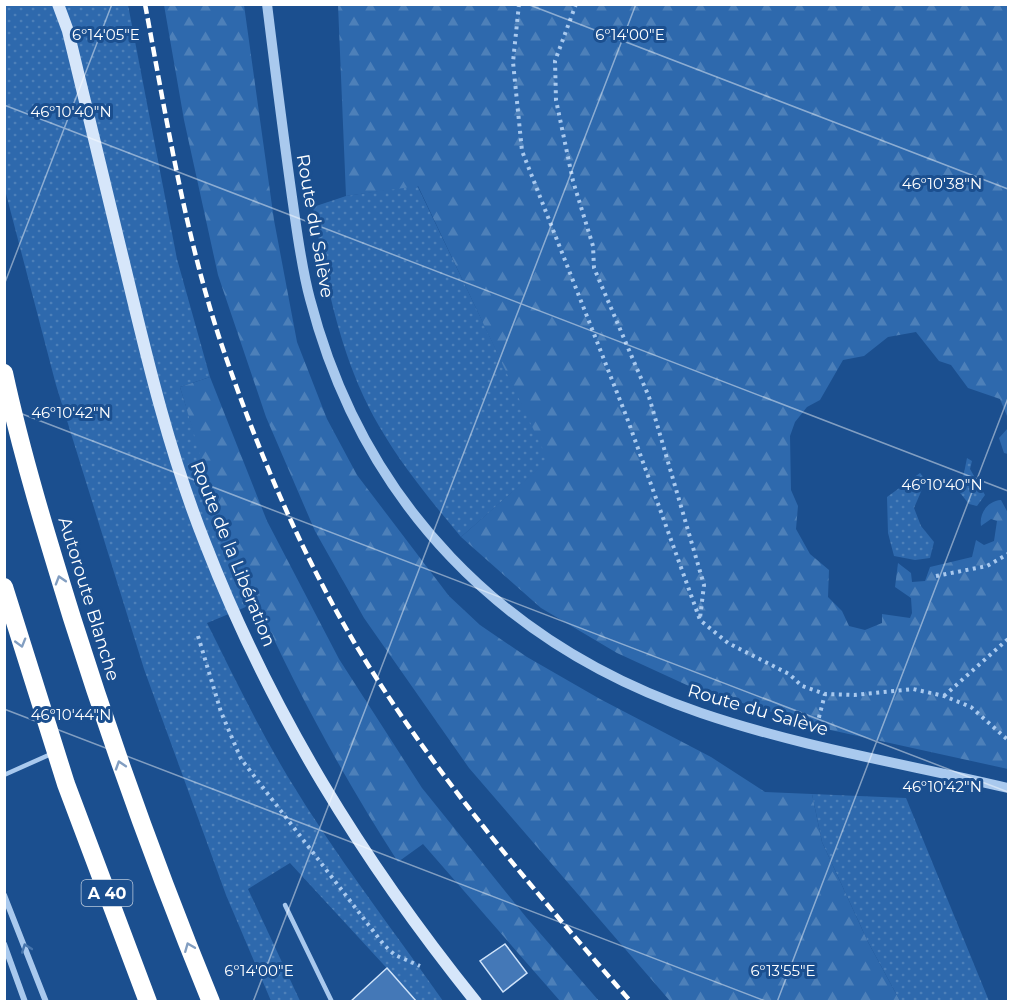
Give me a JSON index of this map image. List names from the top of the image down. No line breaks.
{"streets":{"highway":["Autoroute Blanche","A 40"],"main road":["Route de la Libération"],"street":["Route du Salève"]},"coordinates":["6°14'00\"E","6°14'05\"E","46°10'40\"N","46°10'38\"N","46°10'42\"N","46°10'44\"N","6°13'55\"E"]}
